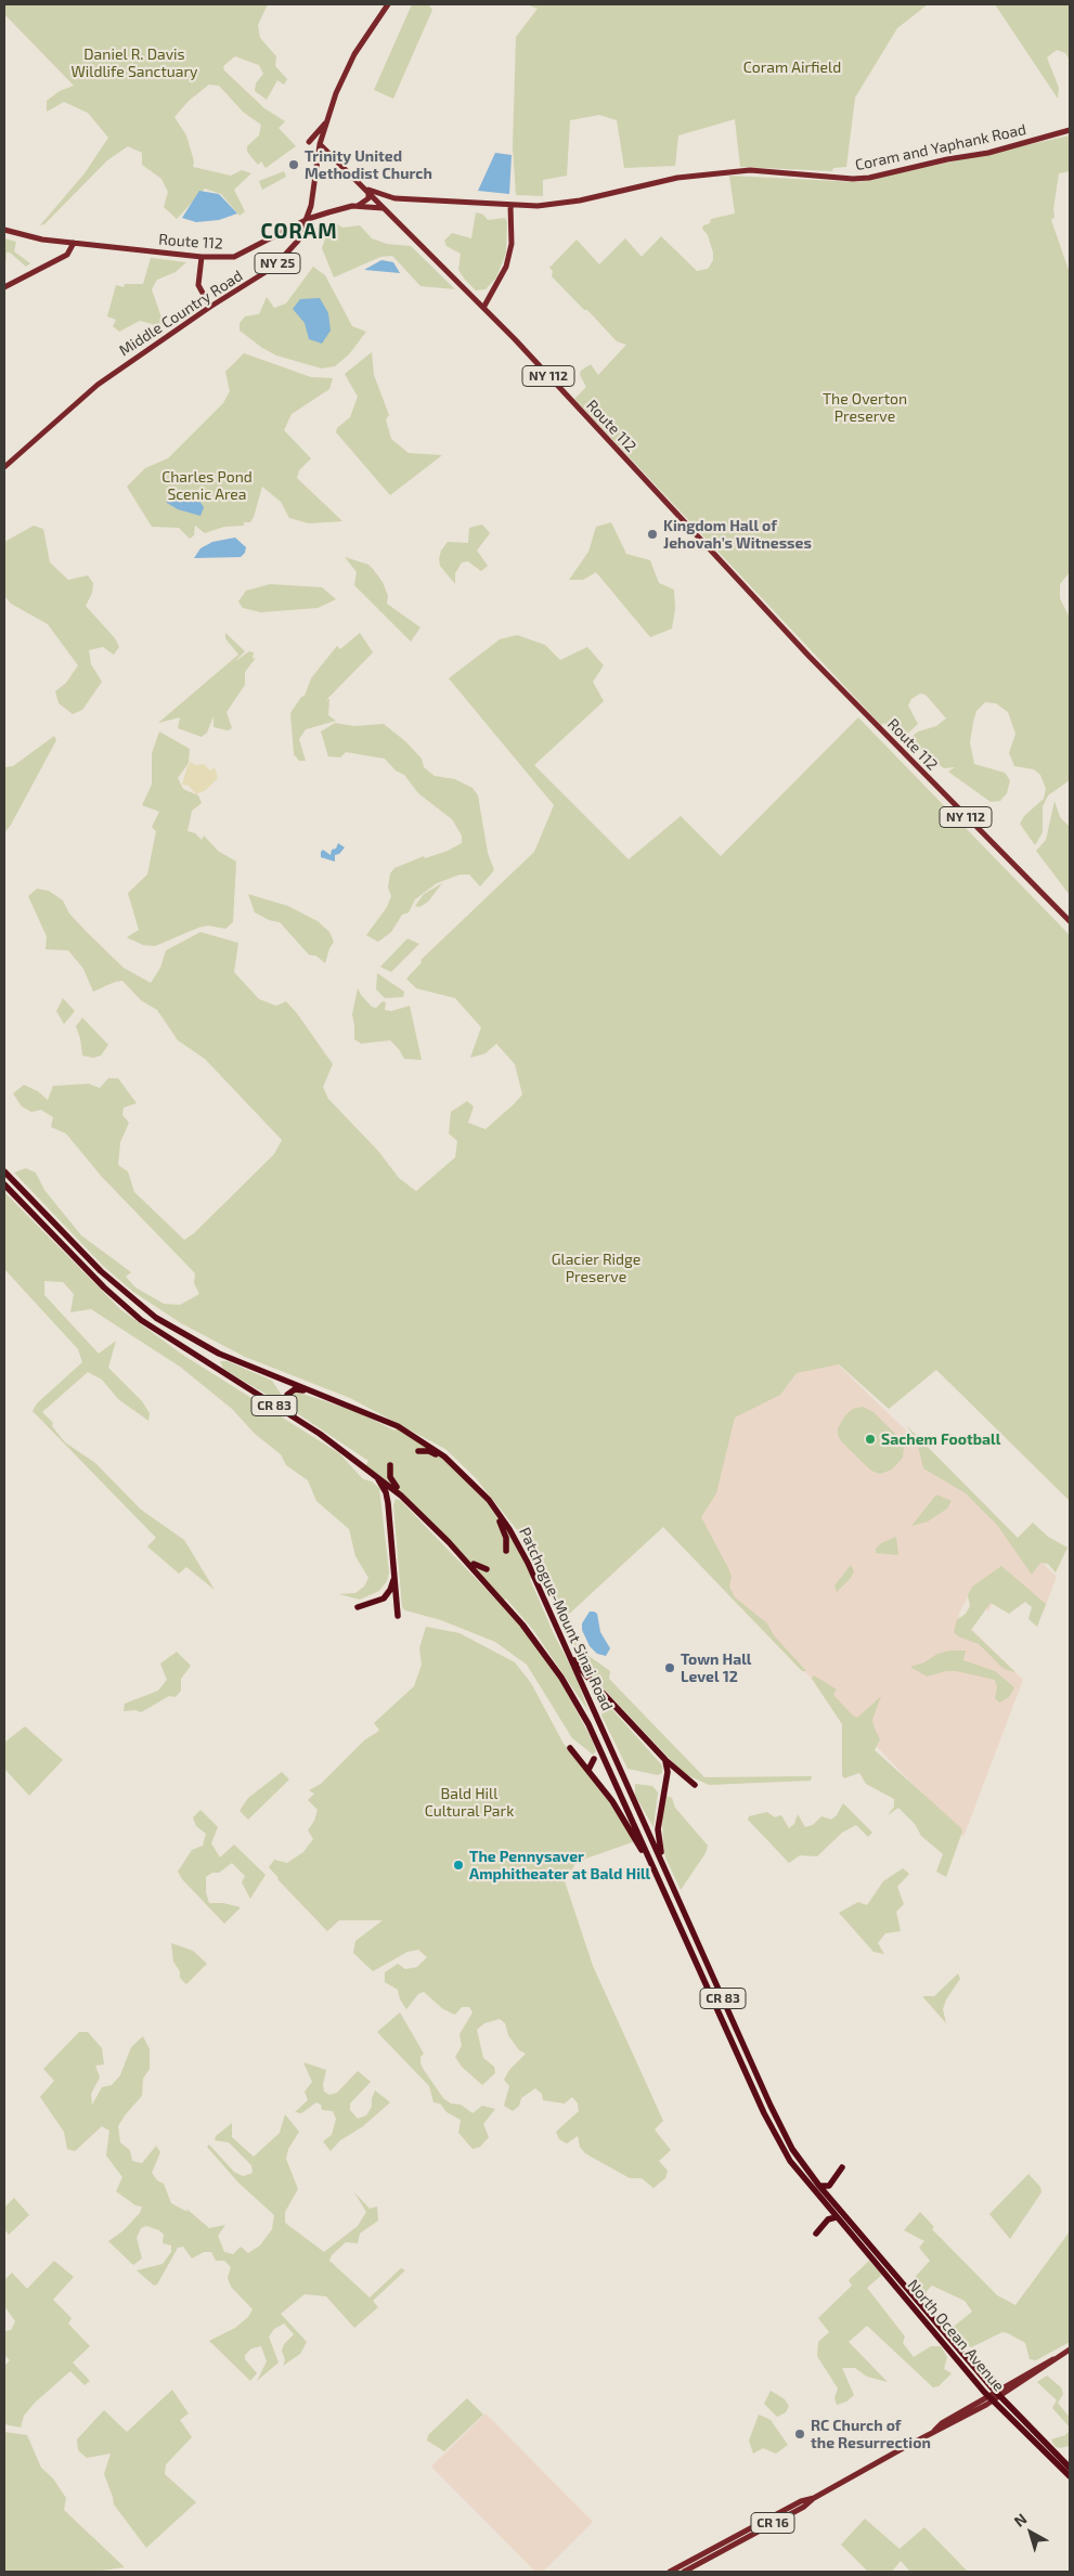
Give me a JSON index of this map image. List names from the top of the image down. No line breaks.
{"streets":{"highway":["CR 83","Patchogue-Mount Sinai Road","North Ocean Avenue"],"main road":["Coram and Yaphank Road","Route 112","NY 25","Middle Country Road","NY 112","CR 16"]},"crossings":[["Route 112","Middle Country Road"],["Patchogue-Mount Sinai Road","North Ocean Avenue"],["North Ocean Avenue","CR 16"]],"districts":["CORAM"],"parks":["Daniel R. Davis Wildlife Sanctuary","Coram Airfield","The Overton Preserve","Charles Pond Scenic Area","Glacier Ridge Preserve","Bald Hill Cultural Park"],"places":["Trinity United Methodist Church","Kingdom Hall of Jehovah’s Witnesses","Sachem Football","Town Hall Level 12","The Pennysaver Amphitheater at Bald Hill","RC Church of the Resurrection"],"north":"top left"}
